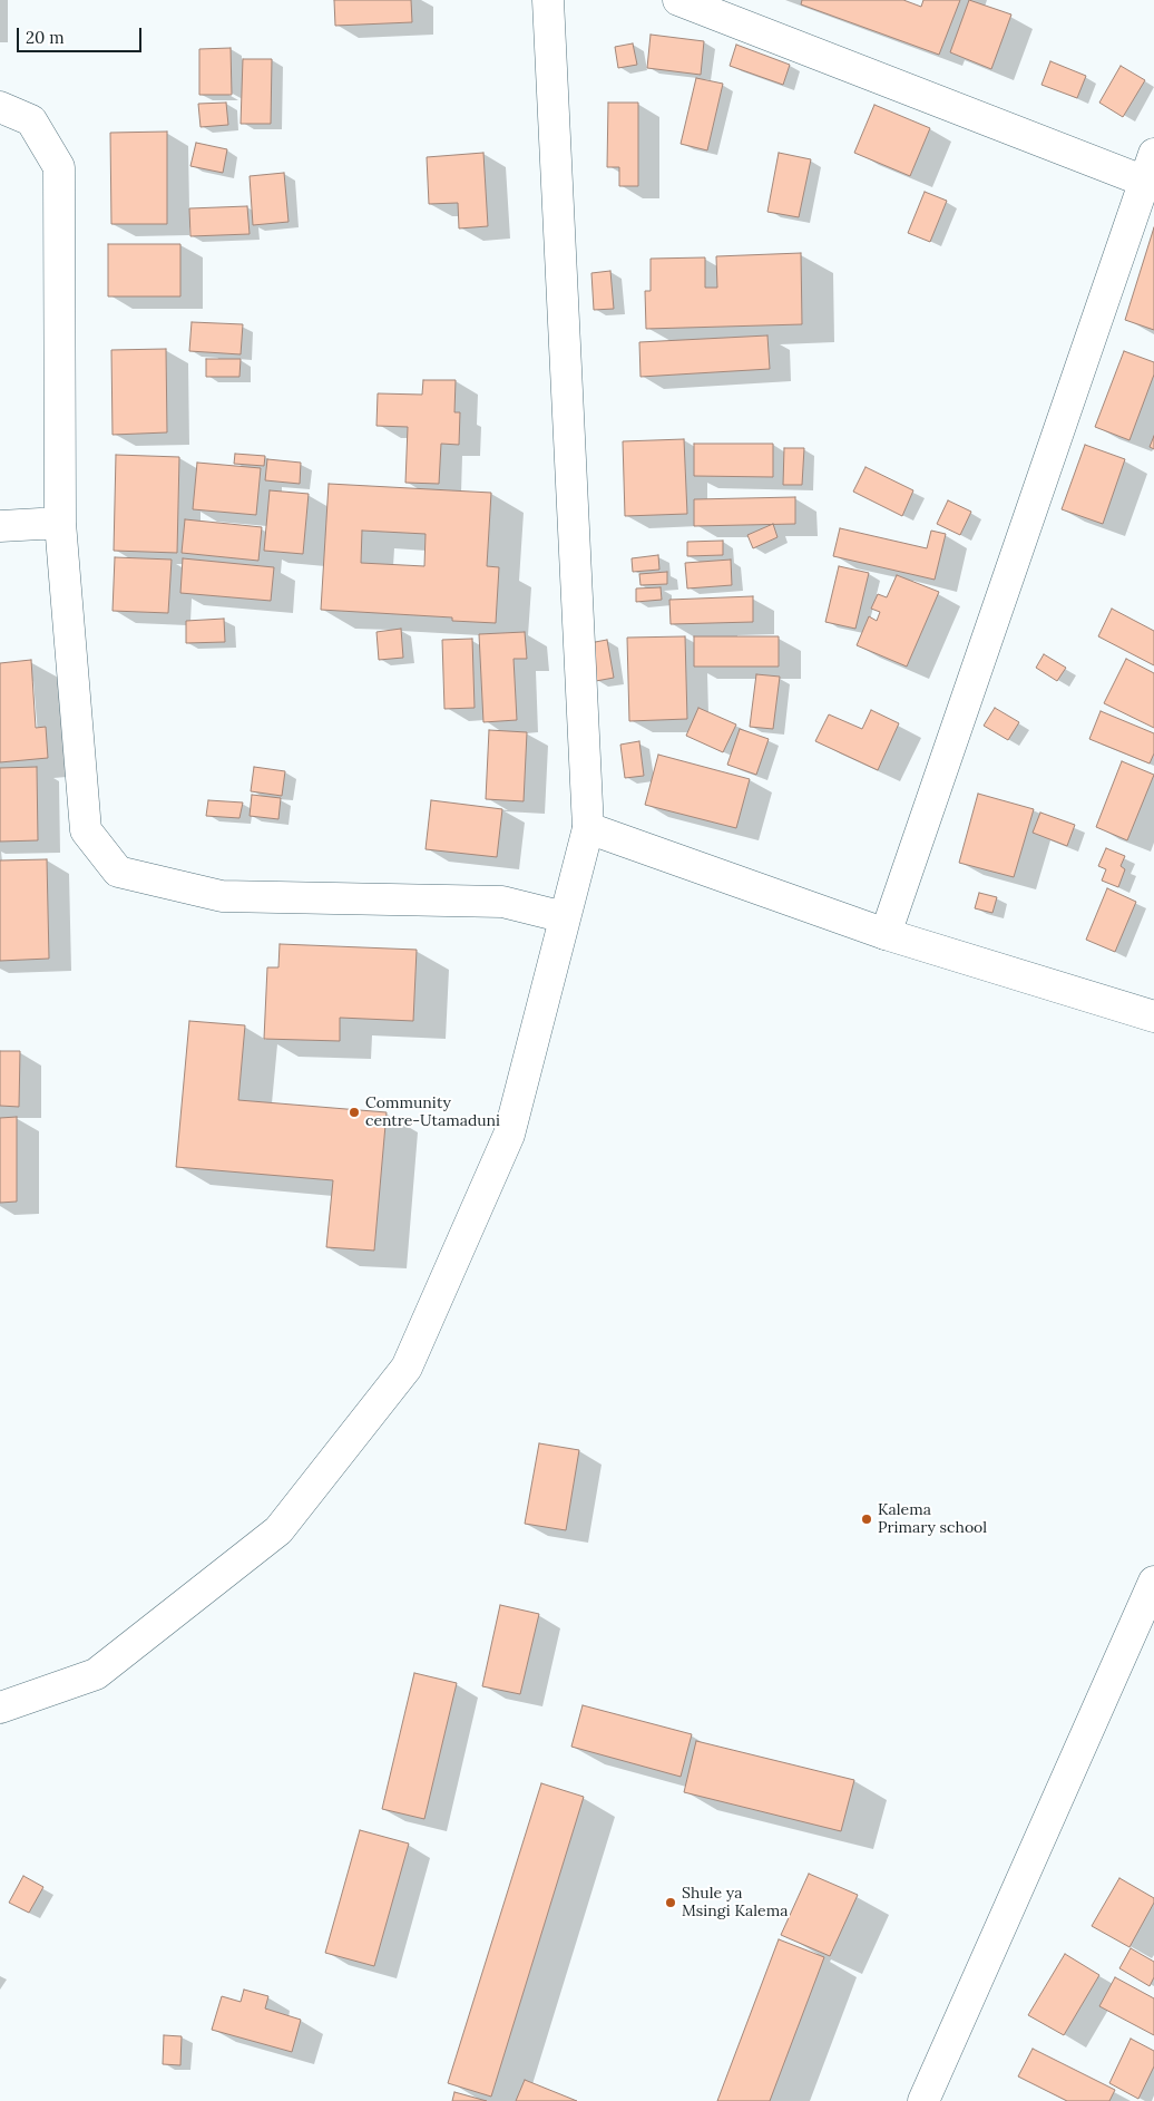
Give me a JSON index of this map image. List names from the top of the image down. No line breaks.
{"places":["Community centre-Utamaduni","Kalema Primary school","Shule ya Msingi Kalema"],"scale_bar":"20 m"}
